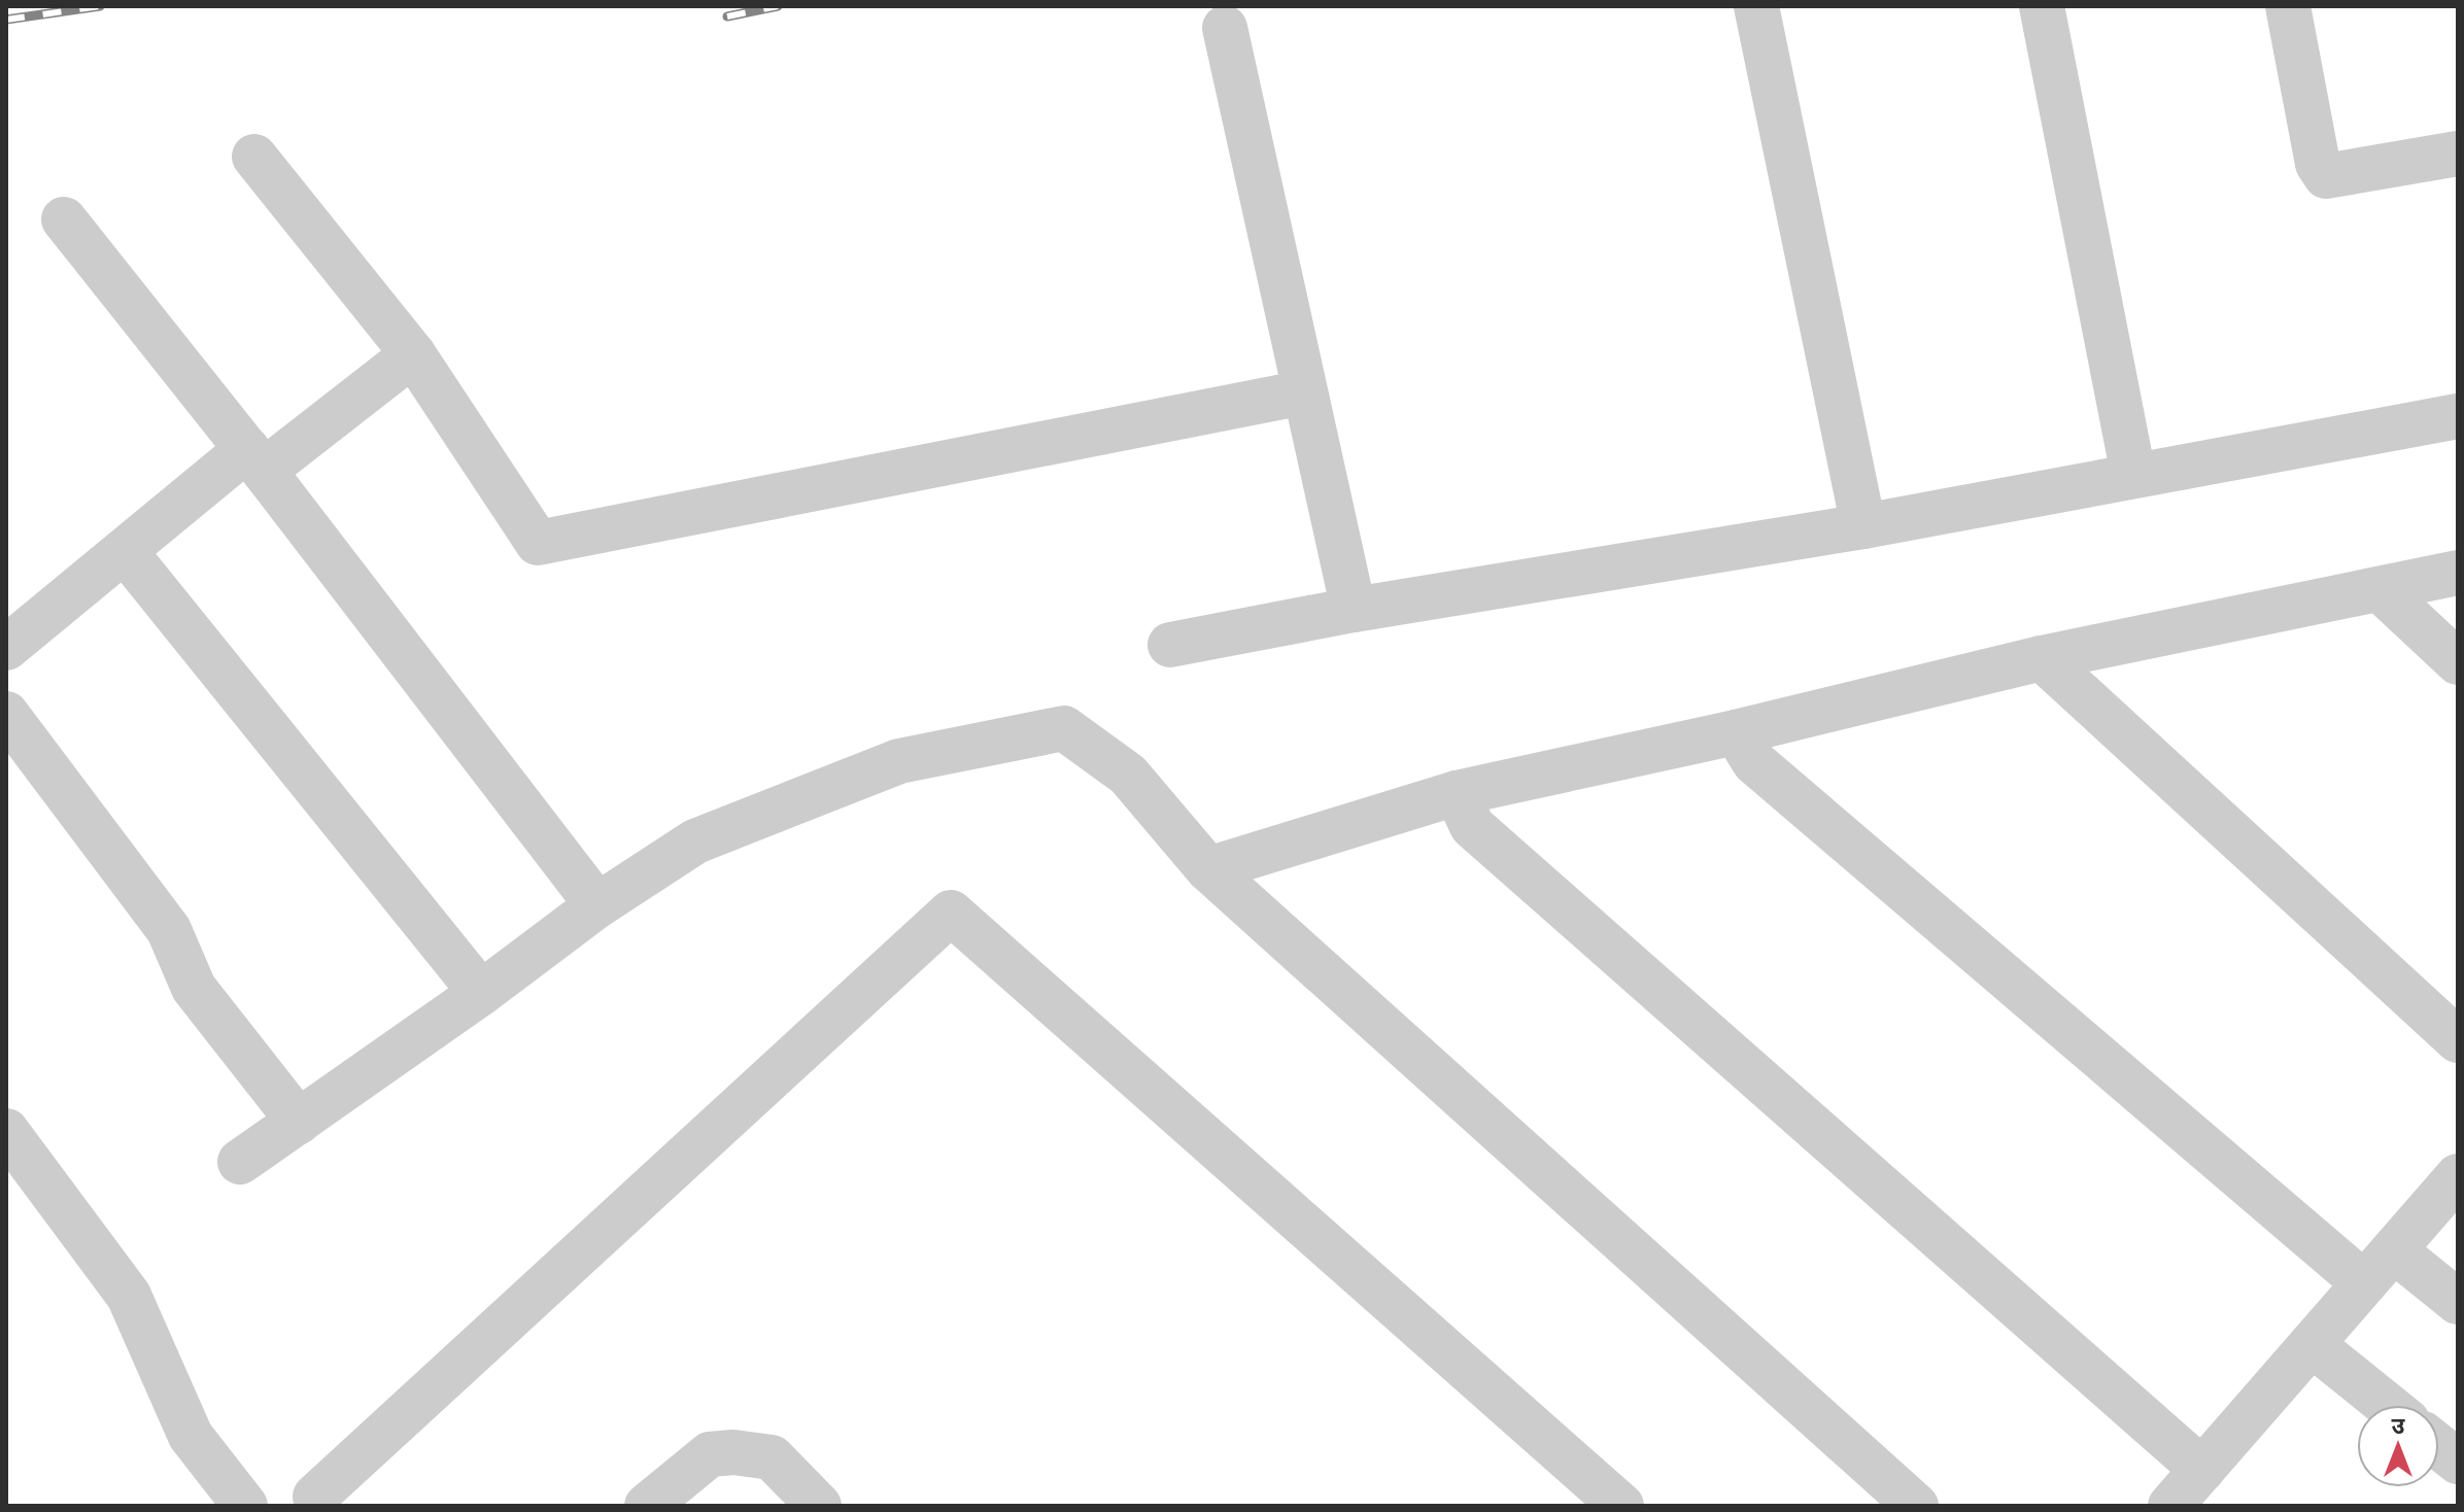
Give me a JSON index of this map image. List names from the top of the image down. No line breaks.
{"north":"top"}
